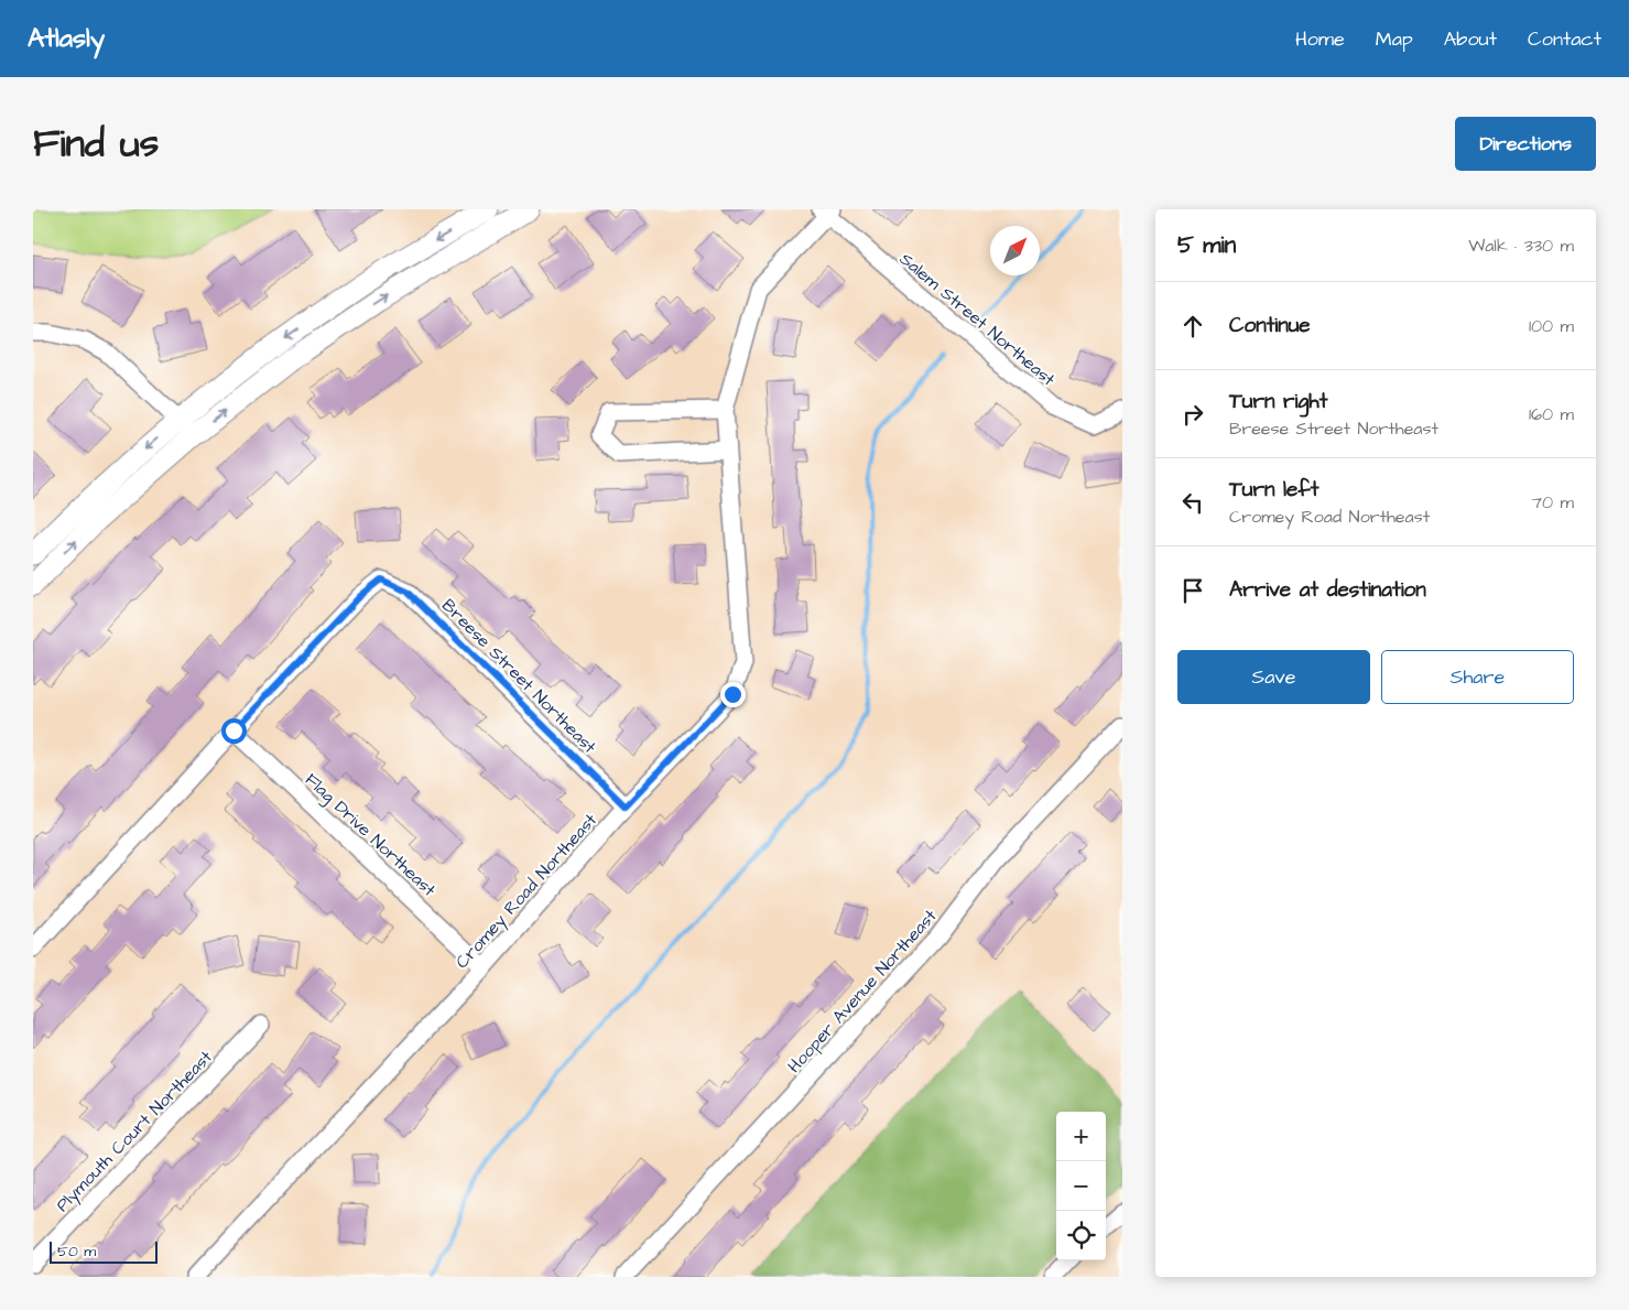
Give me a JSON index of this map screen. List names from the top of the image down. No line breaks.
{"streets":{"street":["Salem Street Northeast","Breese Street Northeast","Flag Drive Northeast","Cromey Road Northeast","Hooper Avenue Northeast","Plymouth Court Northeast"]},"crossings":[["Salem Street Northeast","Cromey Road Northeast"],["Breese Street Northeast","Flag Drive Northeast"],["Breese Street Northeast","Cromey Road Northeast"],["Flag Drive Northeast","Cromey Road Northeast"]],"scale_bar":"50 m","north":"top right","page":{"header":"Atlasly","nav":["Home","Map","About","Contact"],"title":"Find us","buttons":["Directions",["Save","Share"]],"heading":["5 min","Walk · 330 m"],"list":[["Continue","100 m"],["Turn right","Breese Street Northeast","160 m"],["Turn left","Cromey Road Northeast","70 m"],"Arrive at destination"],"map_buttons":["+","−"],"scale":"50 m"}}
